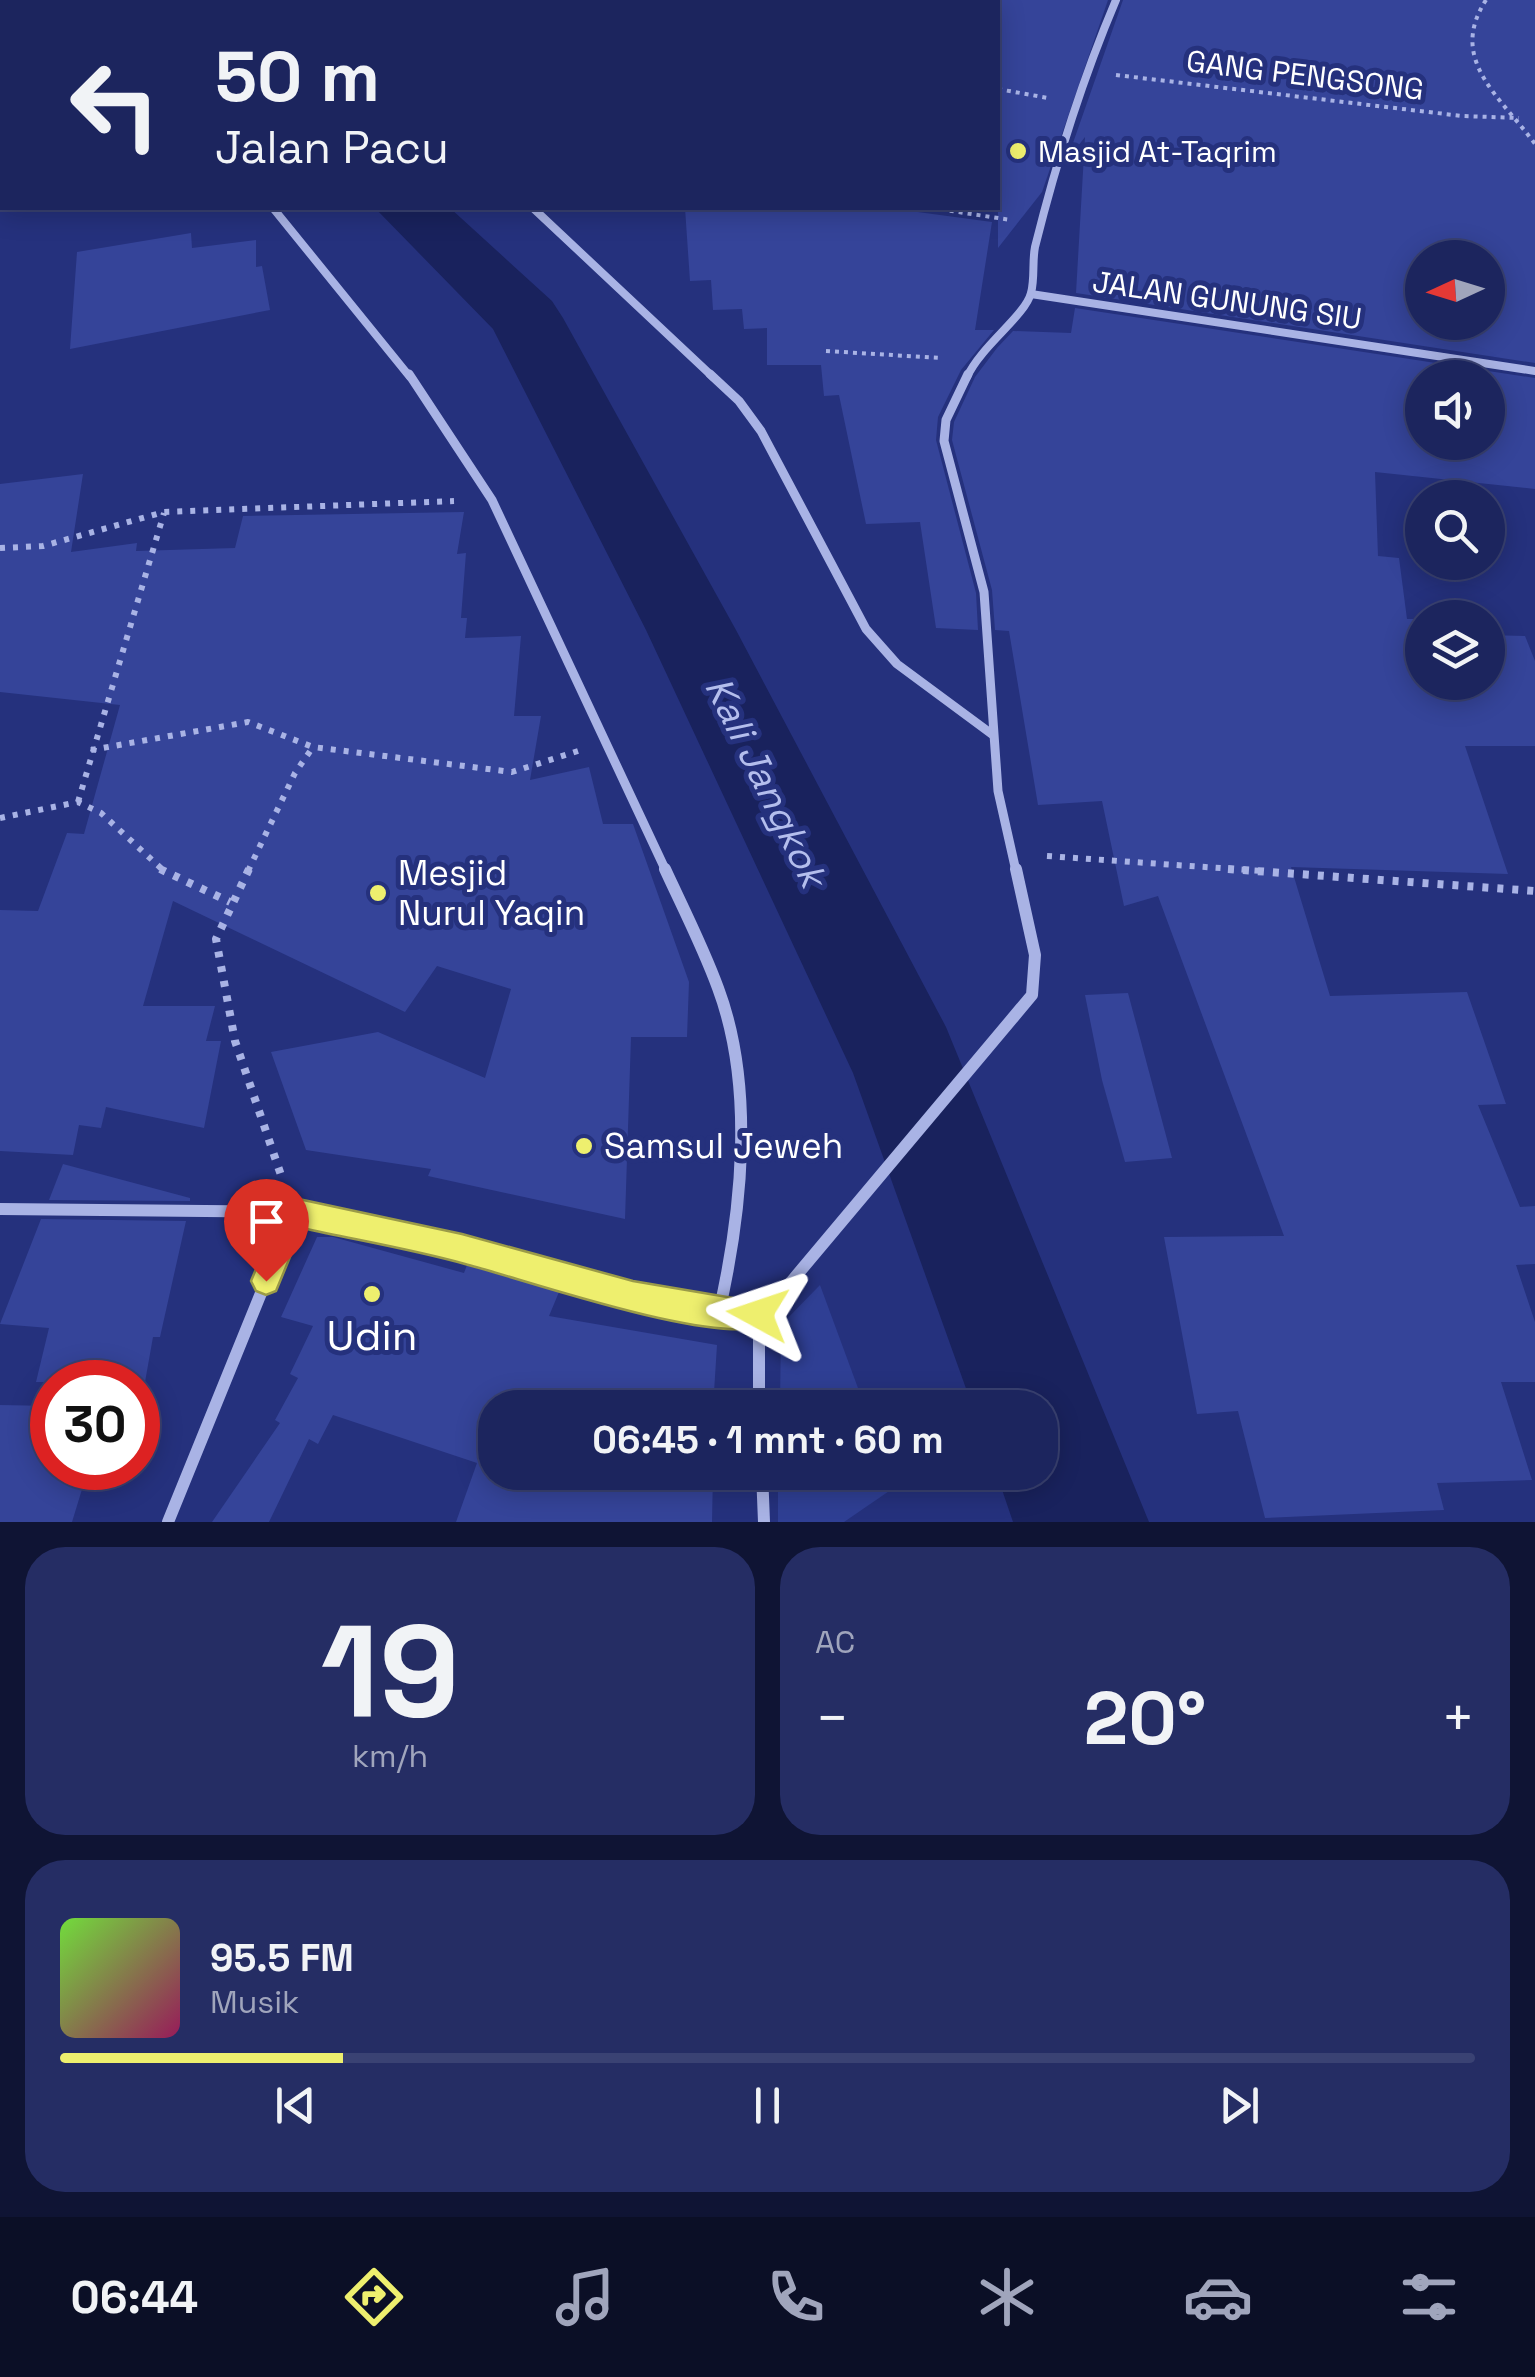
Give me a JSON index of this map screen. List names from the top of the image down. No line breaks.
{"streets":{"street":["JALAN GUNUNG SIU"],"path":["GANG PENGSONG"]},"water":["Kali Jangkok"],"places":["Masjid At-Taqrim","Mesjid Nurul Yaqin","Samsul Jeweh","Udin"],"north":"left","page":{"turn":["50 m","Jalan Pacu"],"limit":"30","trip":"06:45 · 1 mnt · 60 m","tile":[["19","km/h"],"AC"],"heat":["−","20°","+"],"song":["95.5 FM","Musik"],"tabs":"06:44"}}
